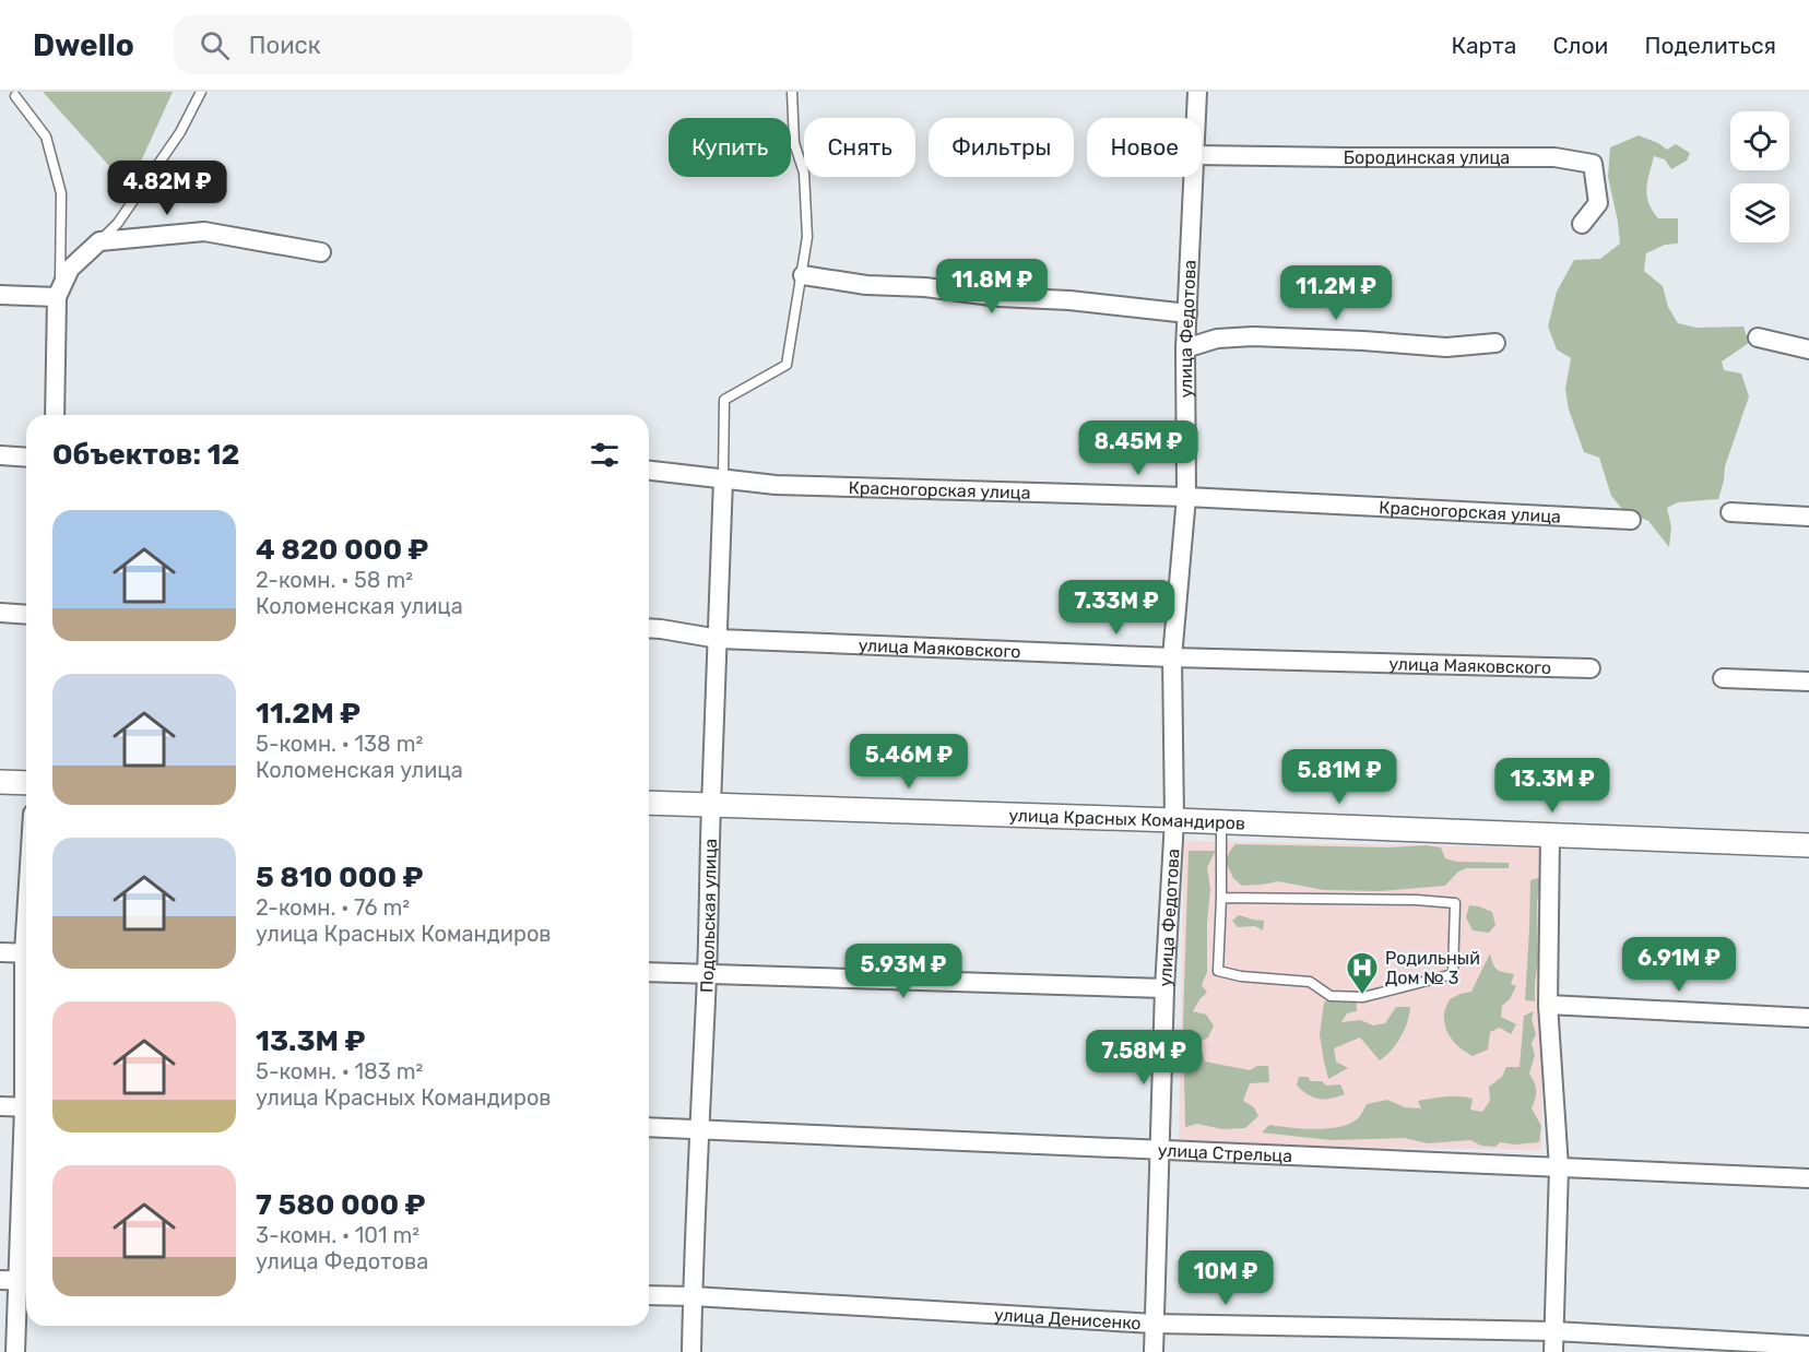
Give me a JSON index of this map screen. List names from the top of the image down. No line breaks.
{"streets":{"street":["Бородинская улица","улица Федотова","Красногорская улица","улица Маяковского","улица Красных Командиров","Подольская улица","улица Стрельца","улица Денисенко"]},"crossings":[["улица Федотова","Красногорская улица"],["улица Федотова","улица Маяковского"],["улица Федотова","улица Красных Командиров"],["улица Федотова","улица Стрельца"],["улица Федотова","улица Денисенко"],["Красногорская улица","Подольская улица"],["улица Маяковского","Подольская улица"],["улица Красных Командиров","Подольская улица"],["Подольская улица","улица Стрельца"],["Подольская улица","улица Денисенко"]],"places":{"hospital":["Родильный Дом № 3"]},"page":{"header":"Dwello","search":"Поиск","nav":["Карта","Слои","Поделиться"],"chip":["Купить","Снять","Фильтры","Новое"],"price":["4.82M ₽","11.8M ₽","11.2M ₽","8.45M ₽","7.33M ₽","5.46M ₽","5.81M ₽","13.3M ₽","6.91M ₽","5.93M ₽","7.58M ₽","10M ₽"],"heading":"Объектов: 12","list":[{"name":"4 820 000 ₽","note":"2-комн. · 58 m² · Коломенская улица"},{"name":"11.2M ₽","note":"5-комн. · 138 m² · Коломенская улица"},{"name":"5 810 000 ₽","note":"2-комн. · 76 m² · улица Красных Командиров"},{"name":"13.3M ₽","note":"5-комн. · 183 m² · улица Красных Командиров"},{"name":"7 580 000 ₽","note":"3-комн. · 101 m² · улица Федотова"}]}}
